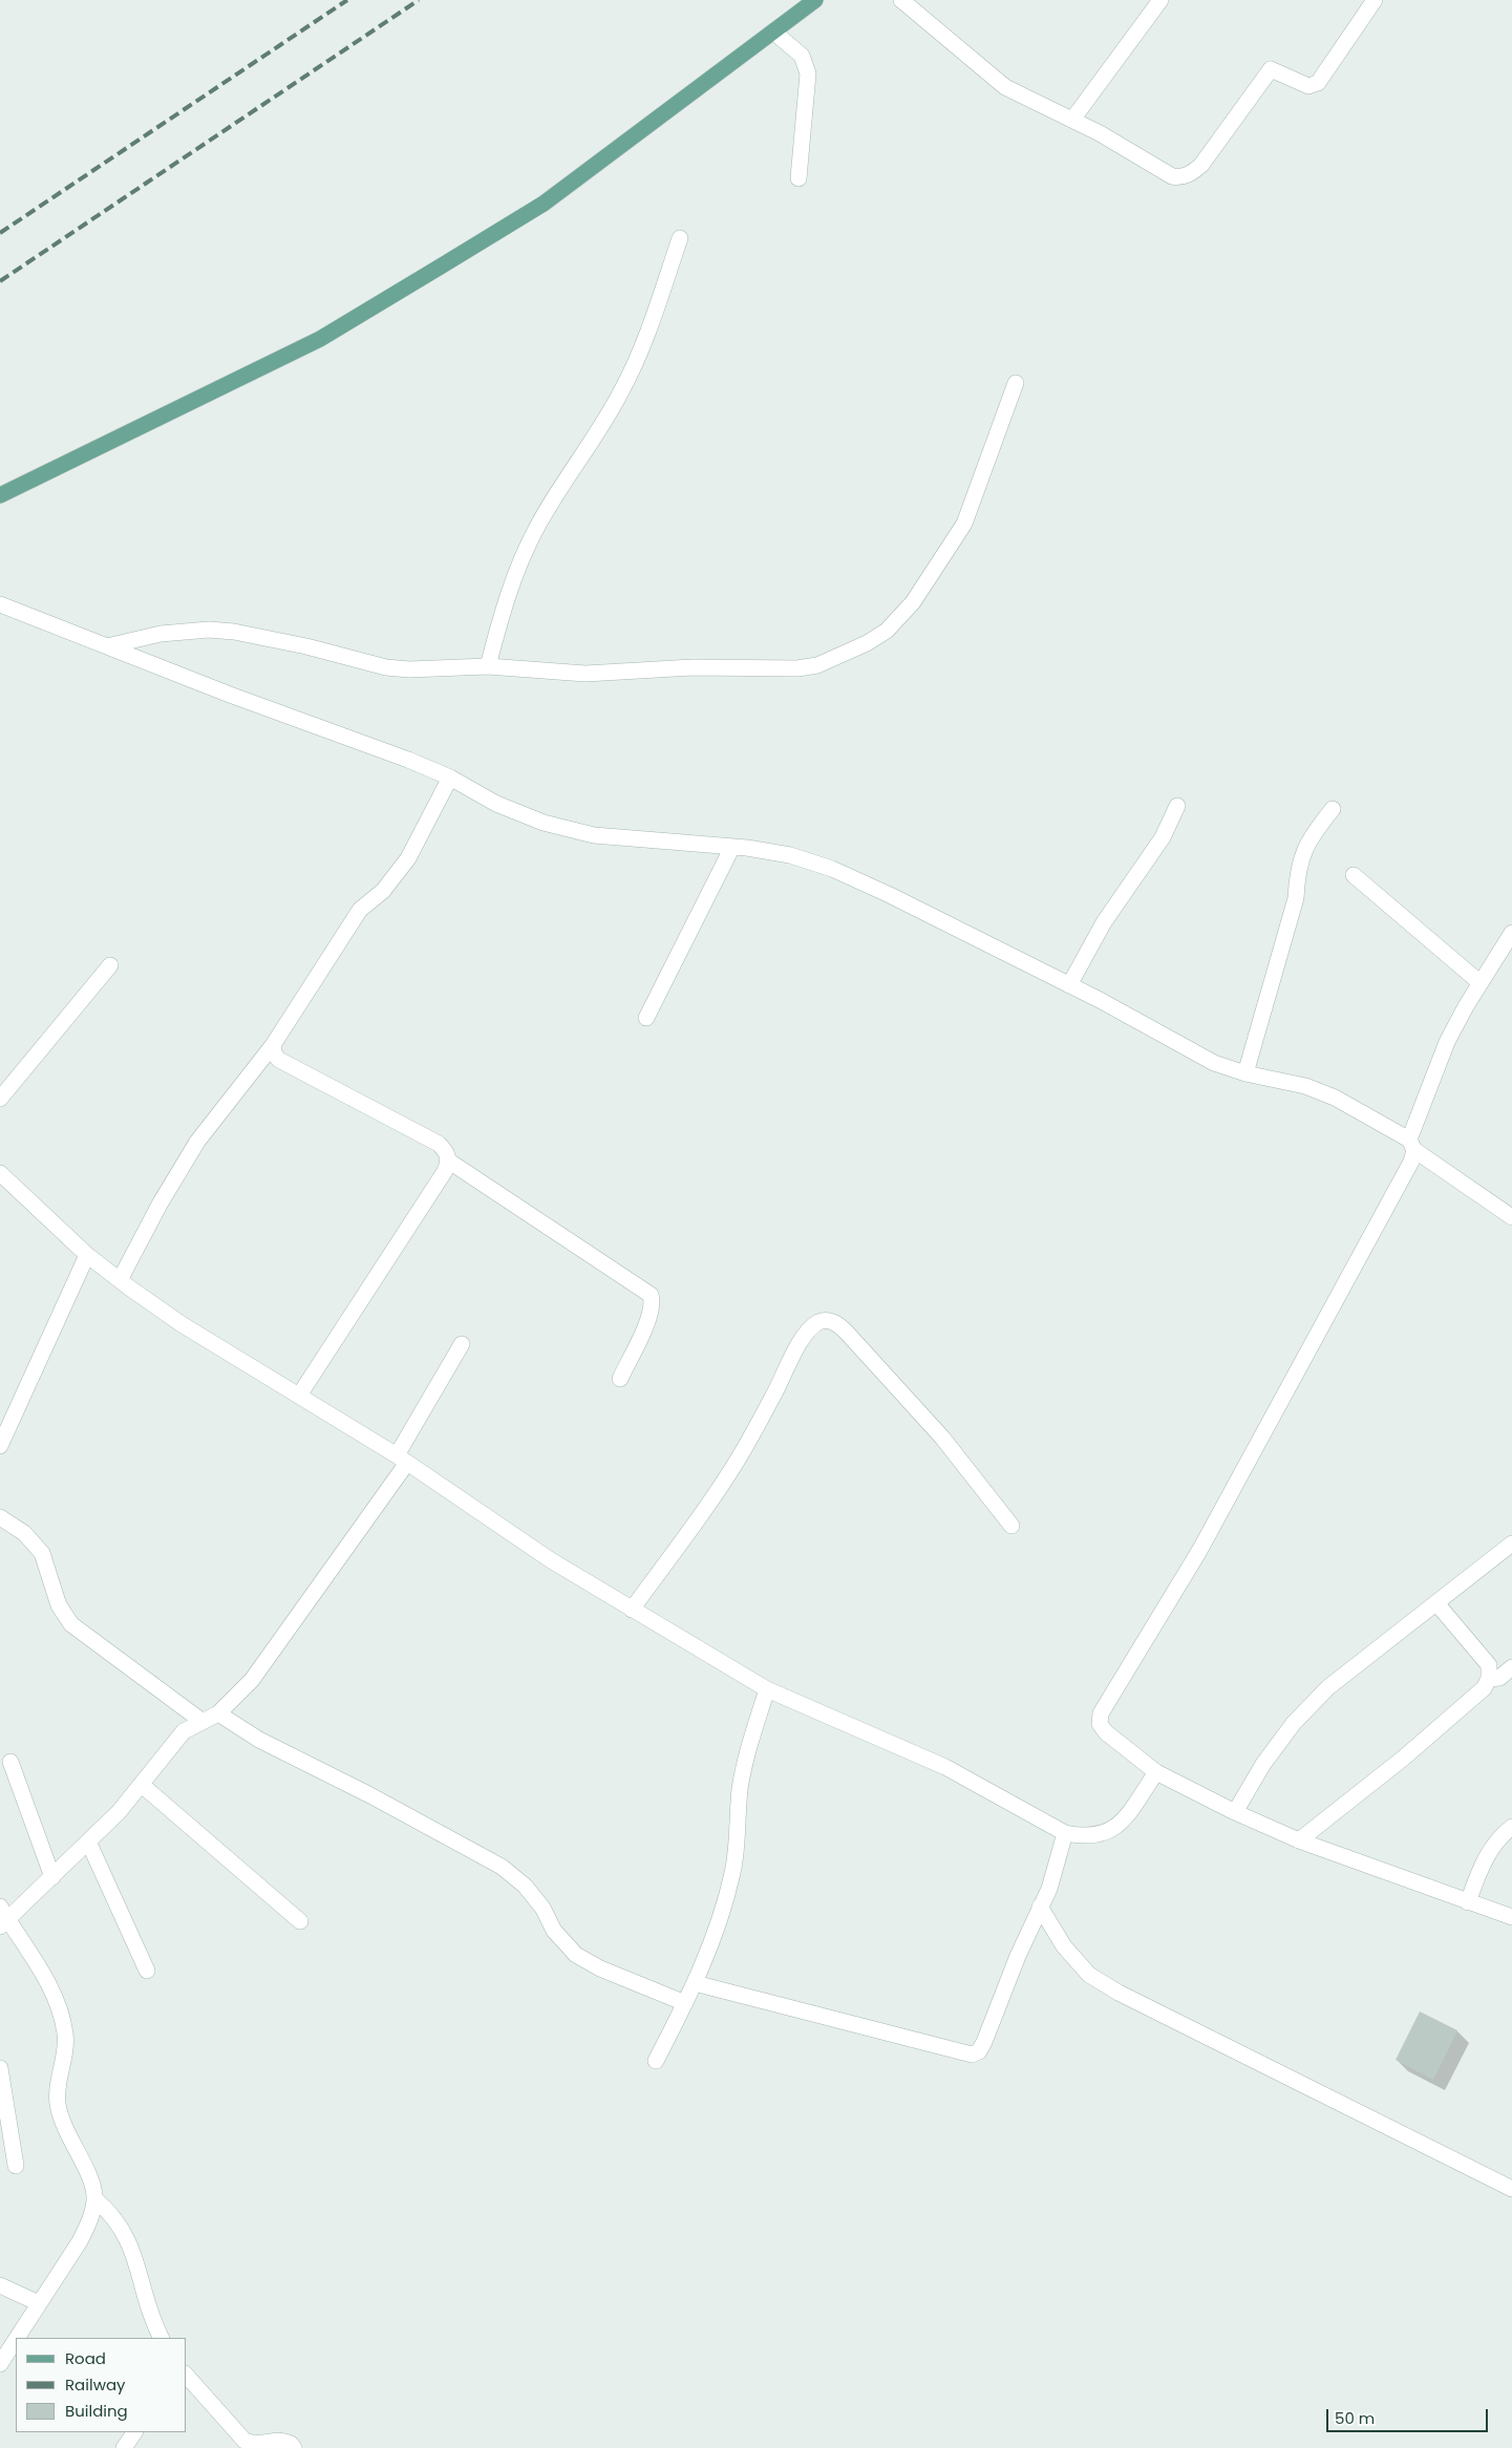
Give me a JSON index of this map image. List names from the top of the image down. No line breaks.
{"legend":["Road","Railway","Building"],"scale_bar":"50 m"}
